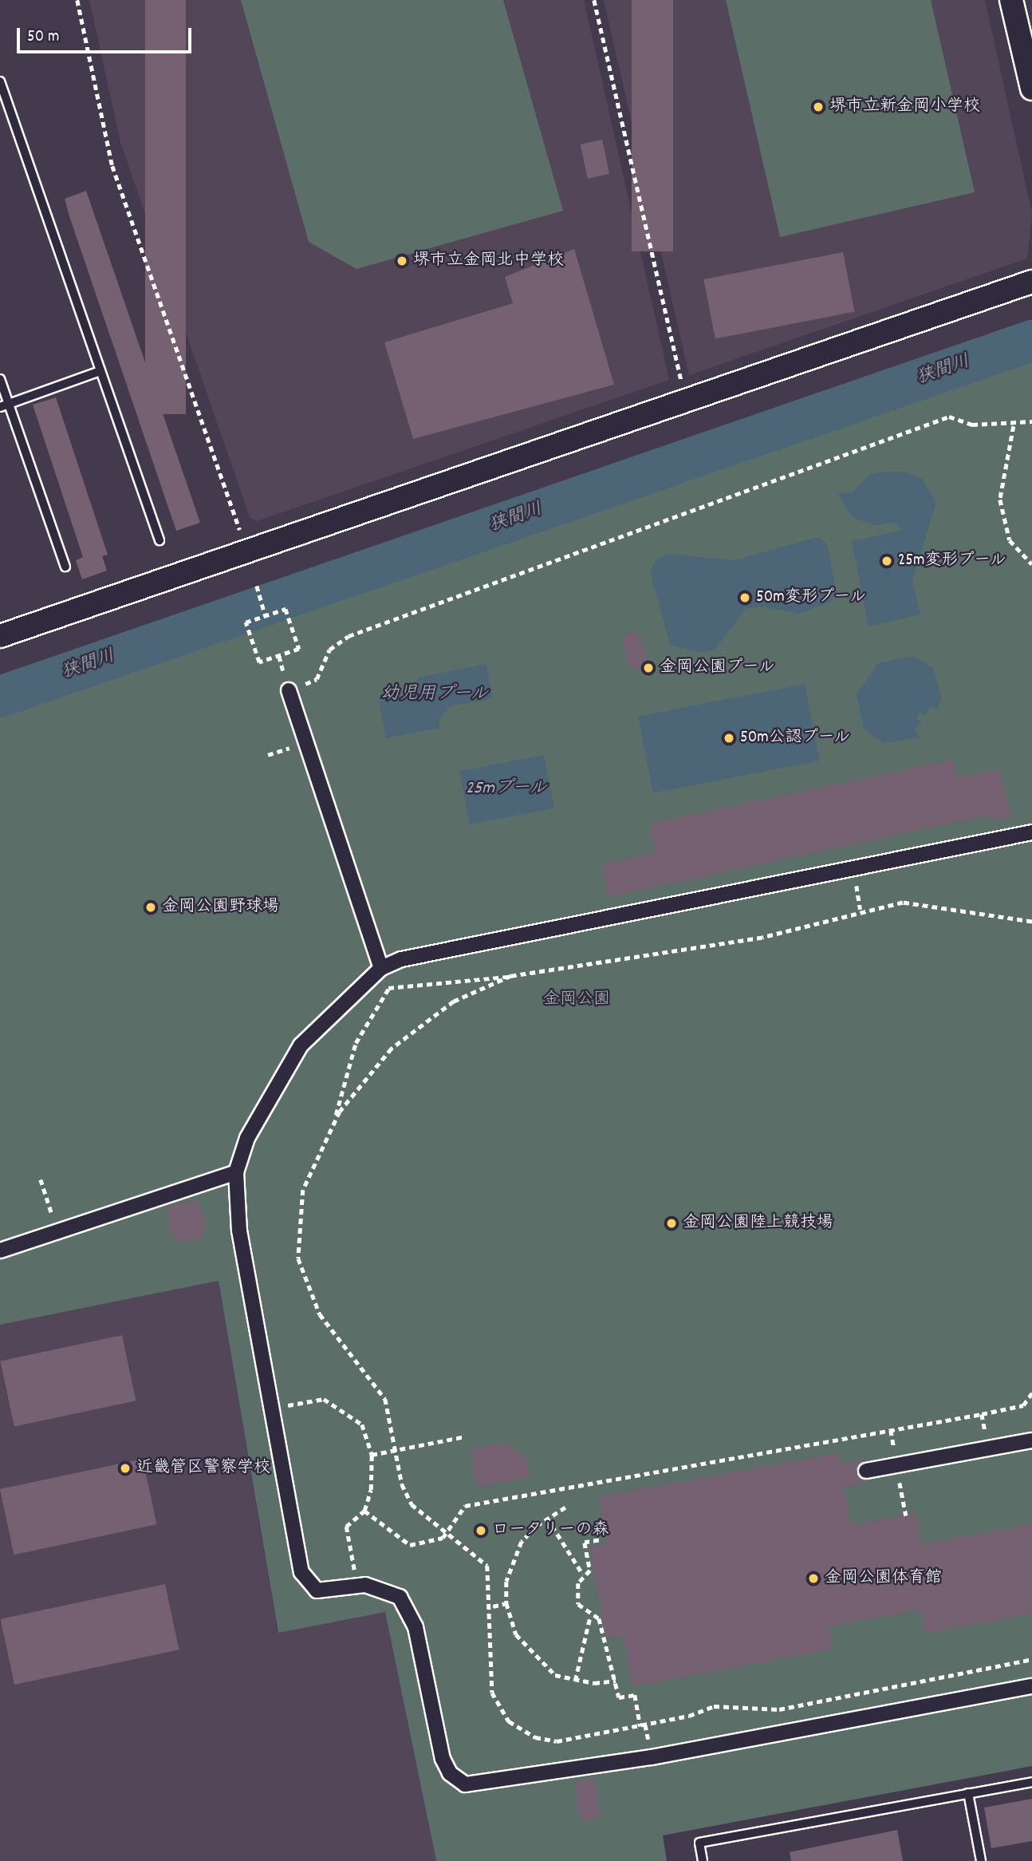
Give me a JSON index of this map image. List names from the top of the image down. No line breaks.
{"water":["狭間川","幼児用プール","25mプール"],"parks":["金岡公園"],"places":["堺市立新金岡小学校","堺市立金岡北中学校","25m変形プール","50m変形プール","金岡公園プール","50m公認プール","金岡公園野球場","金岡公園陸上競技場","近畿管区警察学校","ロータリーの森","金岡公園体育館"],"scale_bar":"50 m"}
